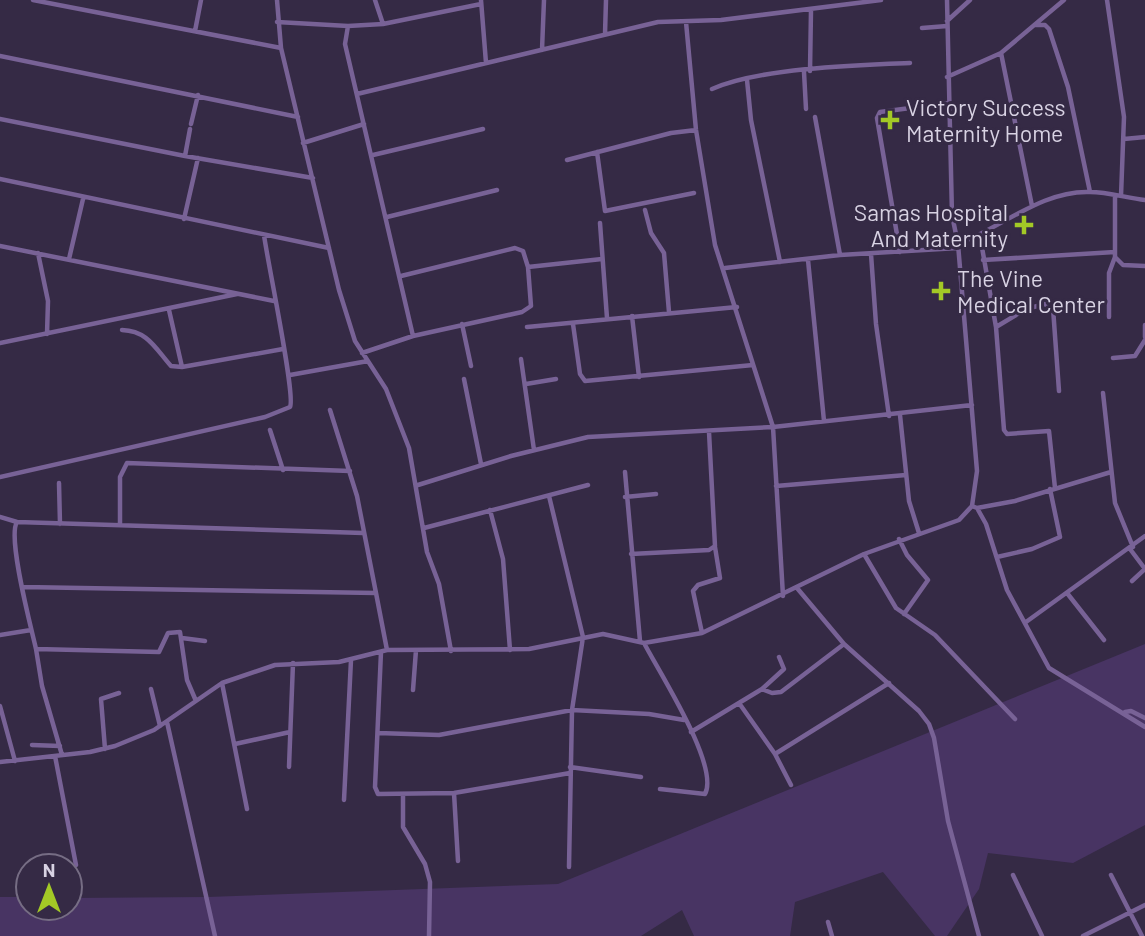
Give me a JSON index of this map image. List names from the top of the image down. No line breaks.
{"places":{"health":["Victory Success Maternity Home","Samas Hospital And Maternity","The Vine Medical Center"]},"north":"top"}
